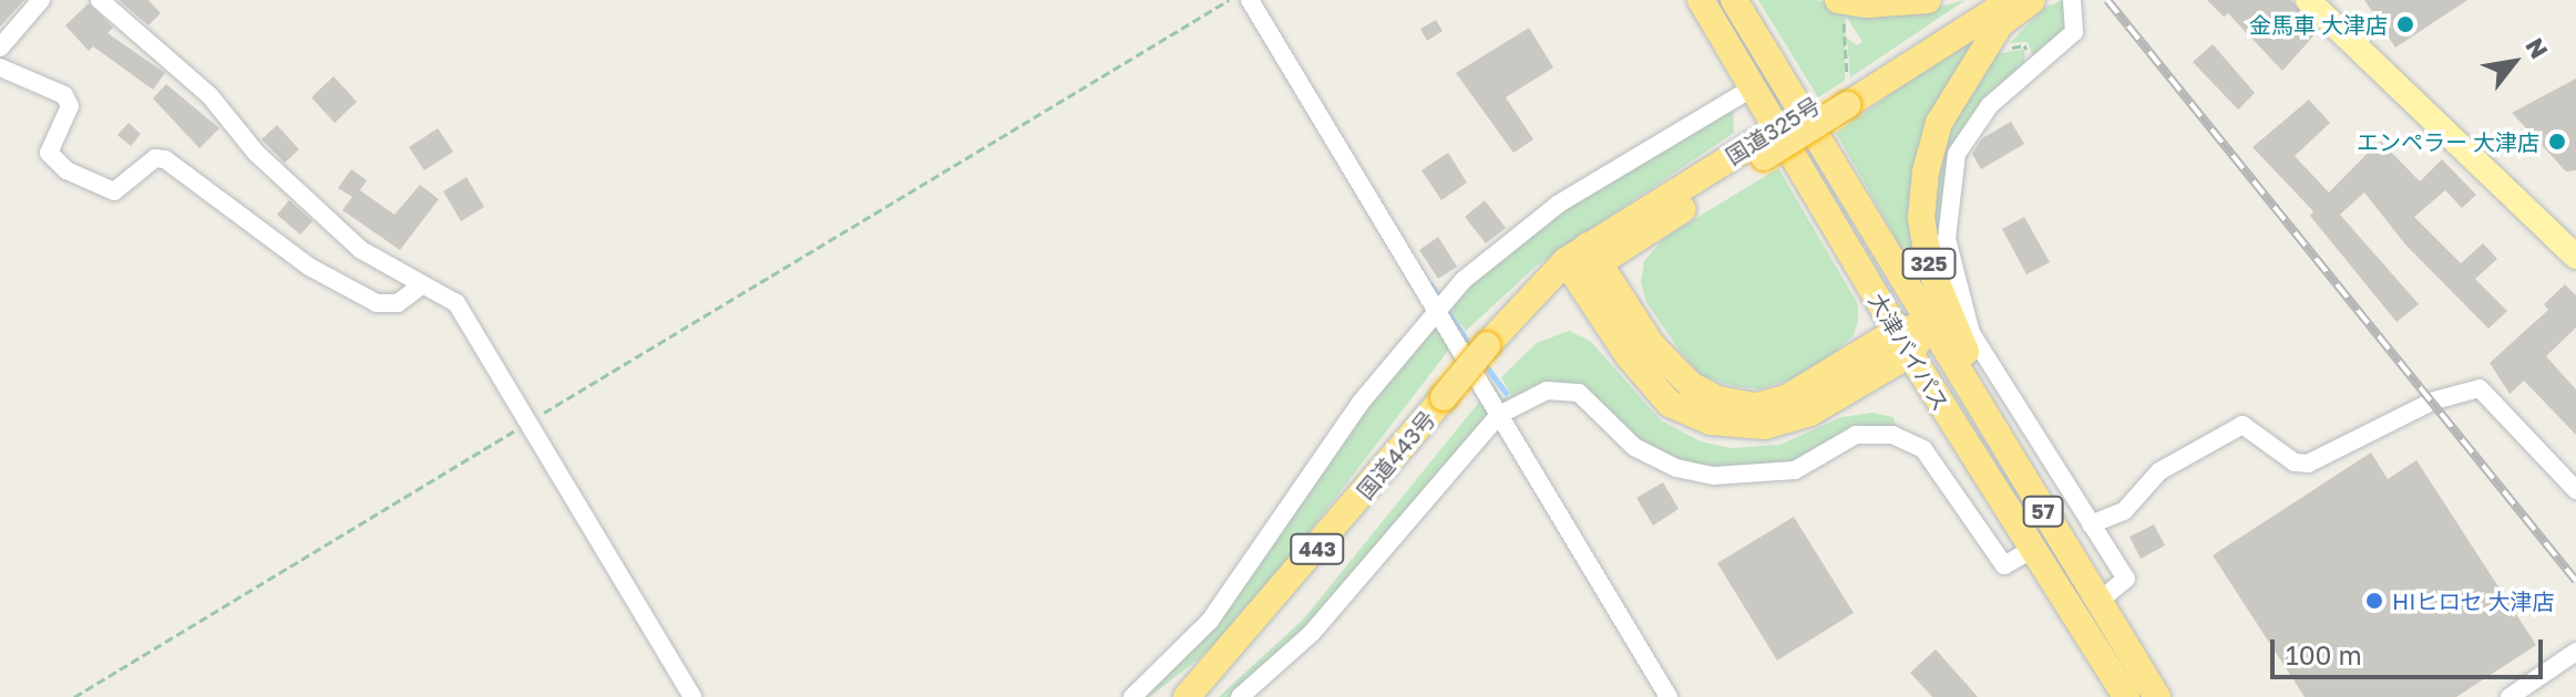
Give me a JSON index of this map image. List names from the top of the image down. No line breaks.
{"streets":{"highway":["国道325号","325","大津バイパス","国道443号","57","443"]},"crossings":[["国道325号","国道443号"],["325","大津バイパス"]],"places":["金馬車 大津店","エンペラー 大津店","HIヒロセ 大津店"],"scale_bar":"100 m","north":"top right"}
